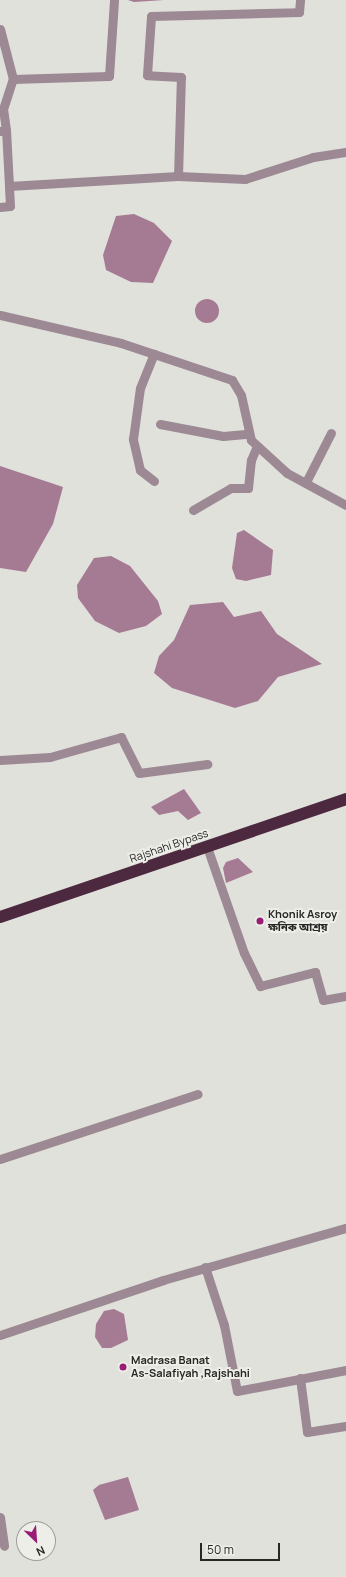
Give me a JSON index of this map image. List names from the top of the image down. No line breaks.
{"streets":{"highway":["Rajshahi Bypass"]},"places":["Khonik Asroy ক্ষনিক আশ্রয়","Madrasa Banat As-Salafiyah ,Rajshahi"],"scale_bar":"50 m","north":"bottom right"}
